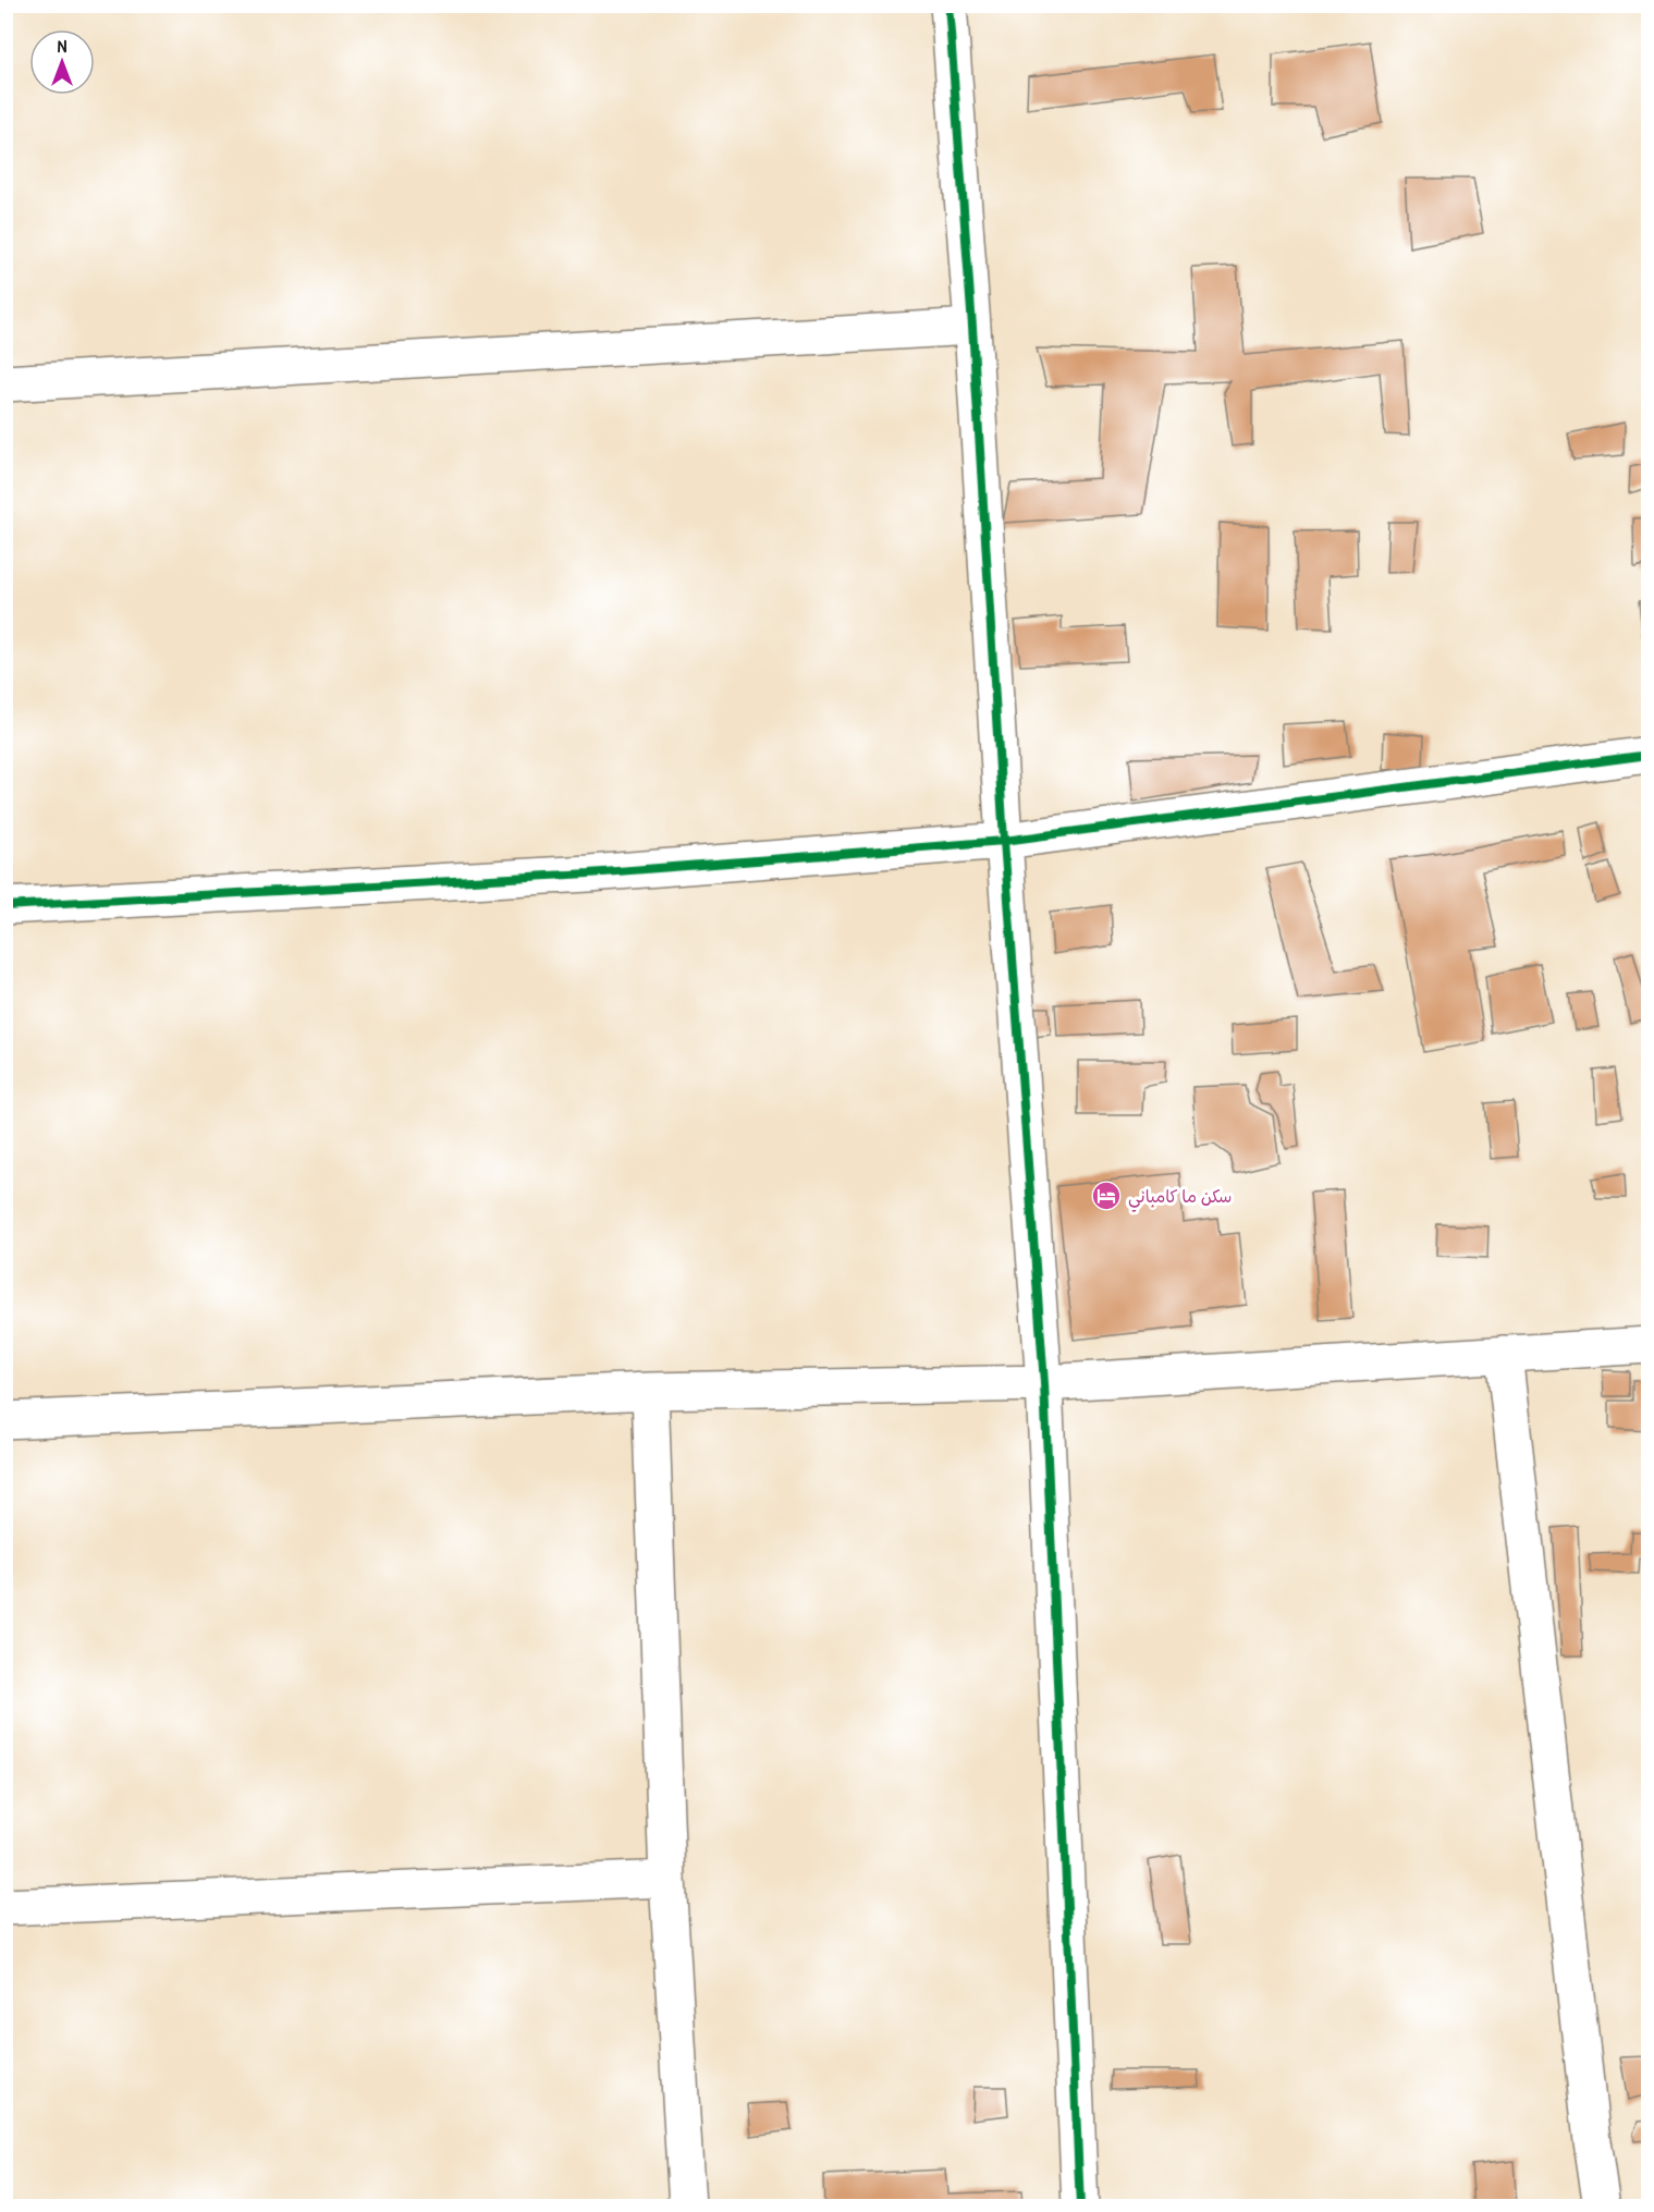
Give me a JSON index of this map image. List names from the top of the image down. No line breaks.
{"places":{"hotel":["سكن ما كامباني"]},"north":"top"}
